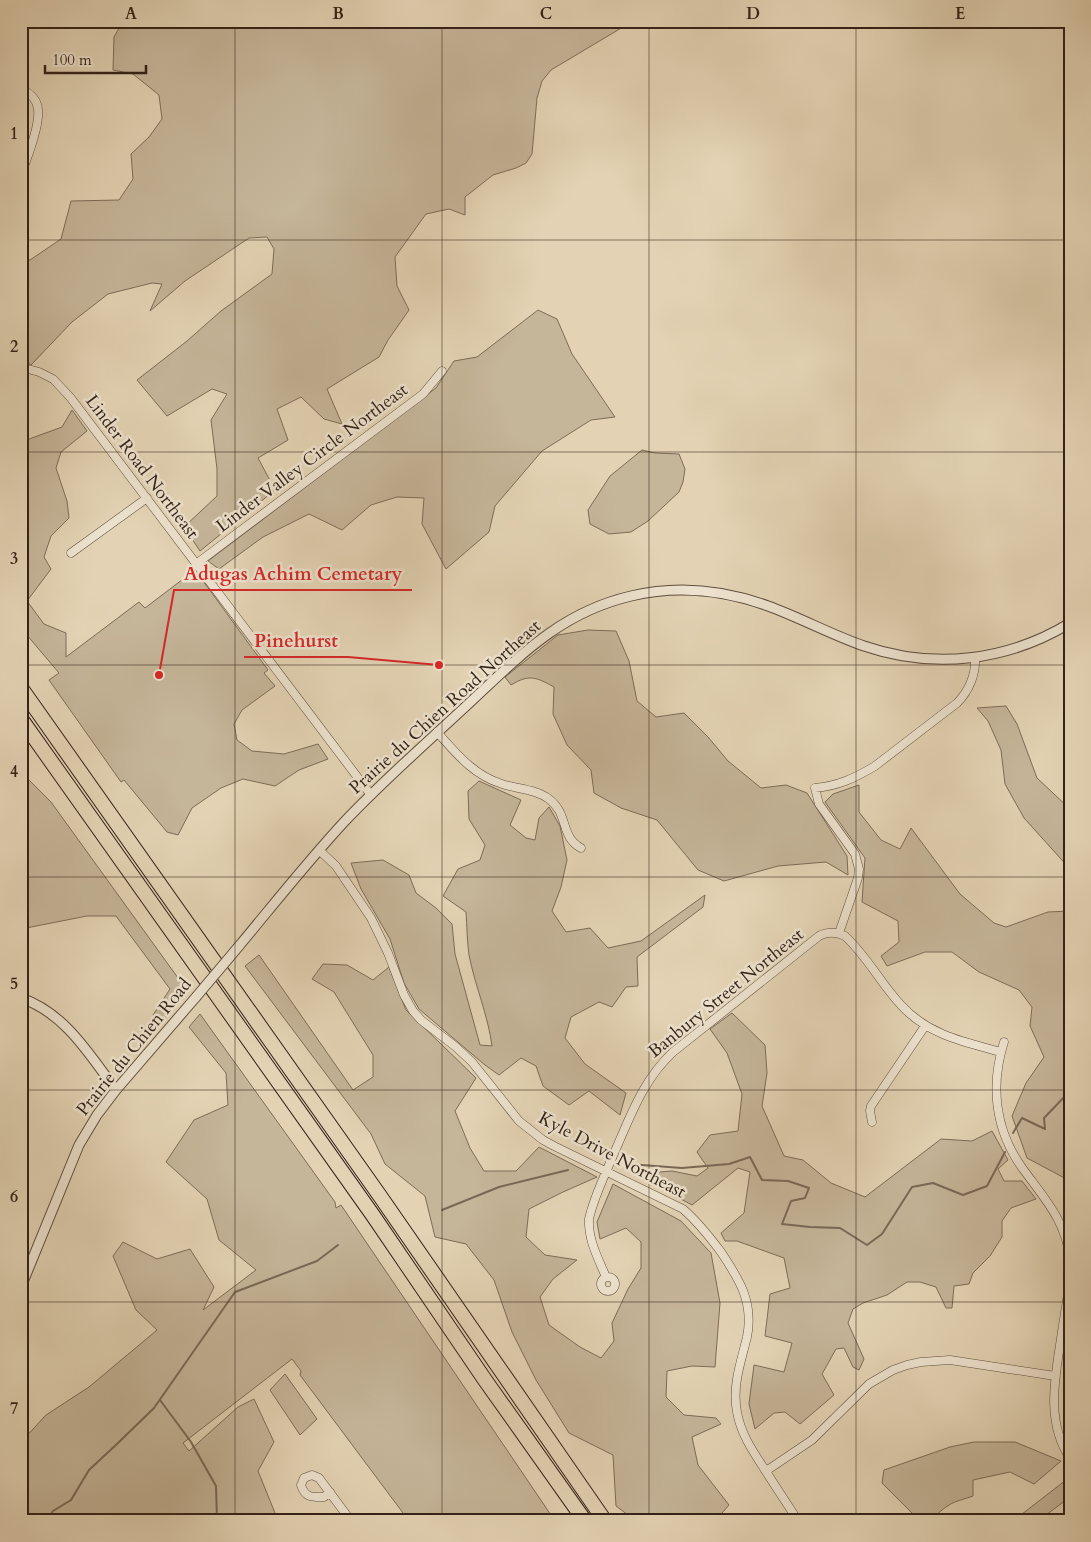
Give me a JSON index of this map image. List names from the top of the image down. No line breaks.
{"streets":{"street":["Linder Valley Circle Northeast","Linder Road Northeast","Prairie du Chien Road Northeast","Banbury Street Northeast","Prairie du Chien Road","Kyle Drive Northeast"]},"crossings":[["Linder Valley Circle Northeast","Linder Road Northeast"],["Linder Road Northeast","Prairie du Chien Road Northeast"],["Prairie du Chien Road Northeast","Prairie du Chien Road"],["Prairie du Chien Road Northeast","Kyle Drive Northeast"],["Banbury Street Northeast","Kyle Drive Northeast"]],"places":["Pinehurst","Adugas Achim Cemetary"],"scale_bar":"100 m","grid":{"columns":["A","B","C","D","E"],"rows":["1","2","3","4","5","6","7"]}}
